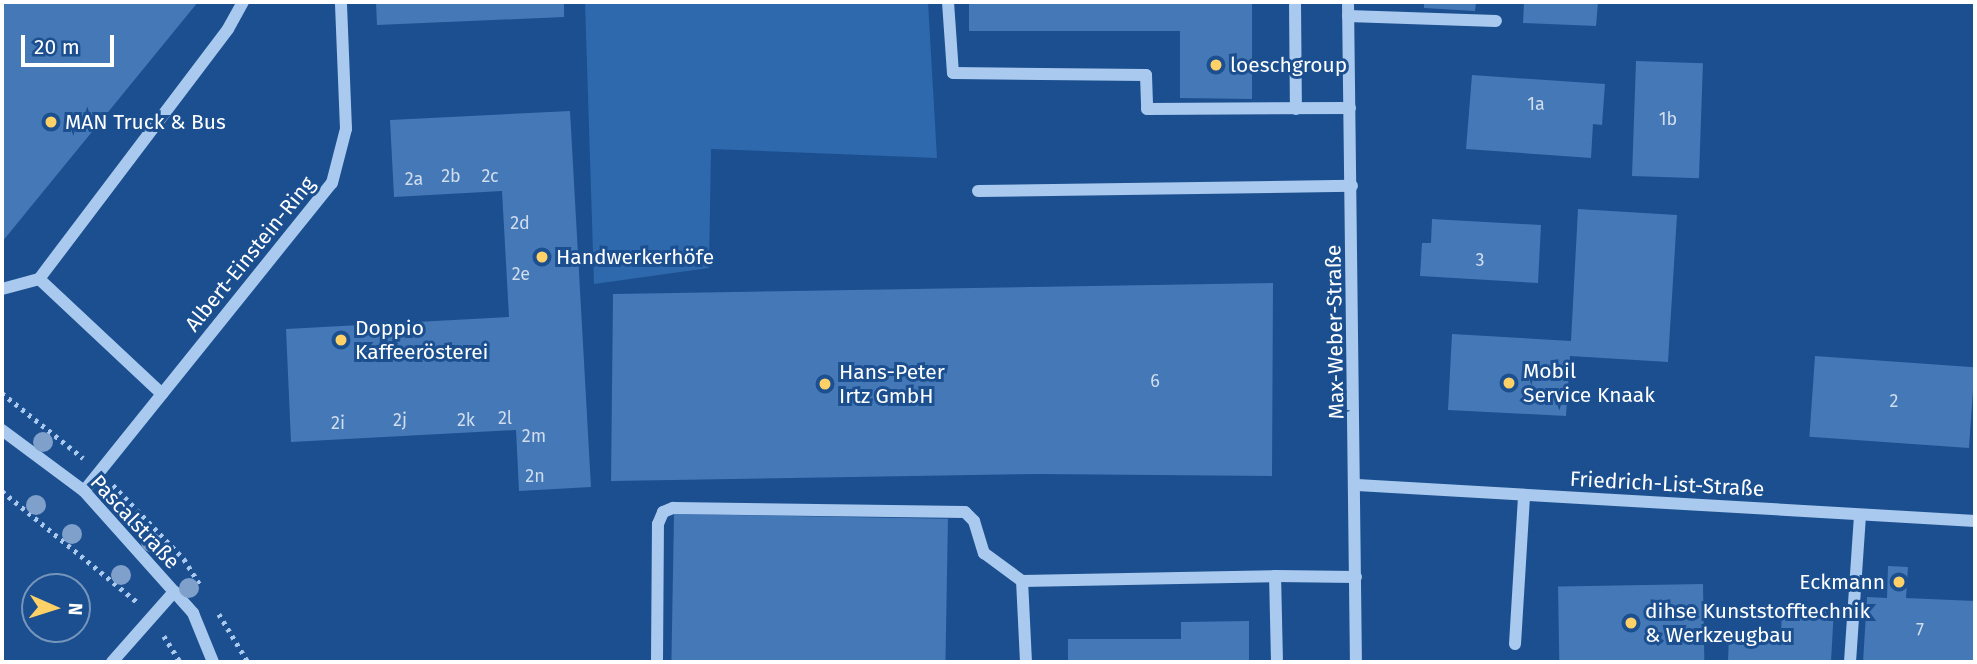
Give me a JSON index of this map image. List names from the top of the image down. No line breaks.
{"streets":{"street":["Albert-Einstein-Ring","Max-Weber-Straße","Friedrich-List-Straße","Pascalstraße"]},"crossings":[["Albert-Einstein-Ring","Pascalstraße"],["Max-Weber-Straße","Friedrich-List-Straße"]],"places":["loeschgroup","MAN Truck & Bus","Handwerkerhöfe","Doppio Kaffeerösterei","Mobil Service Knaak","Hans-Peter Irtz GmbH","Eckmann","dihse Kunststofftechnik & Werkzeugbau"],"house_numbers":["1a","1b","2b","2c","2a","2d","3","2e","6","2","2l","2j","2k","2i","2m","2n","7"],"scale_bar":"20 m","north":"right"}
